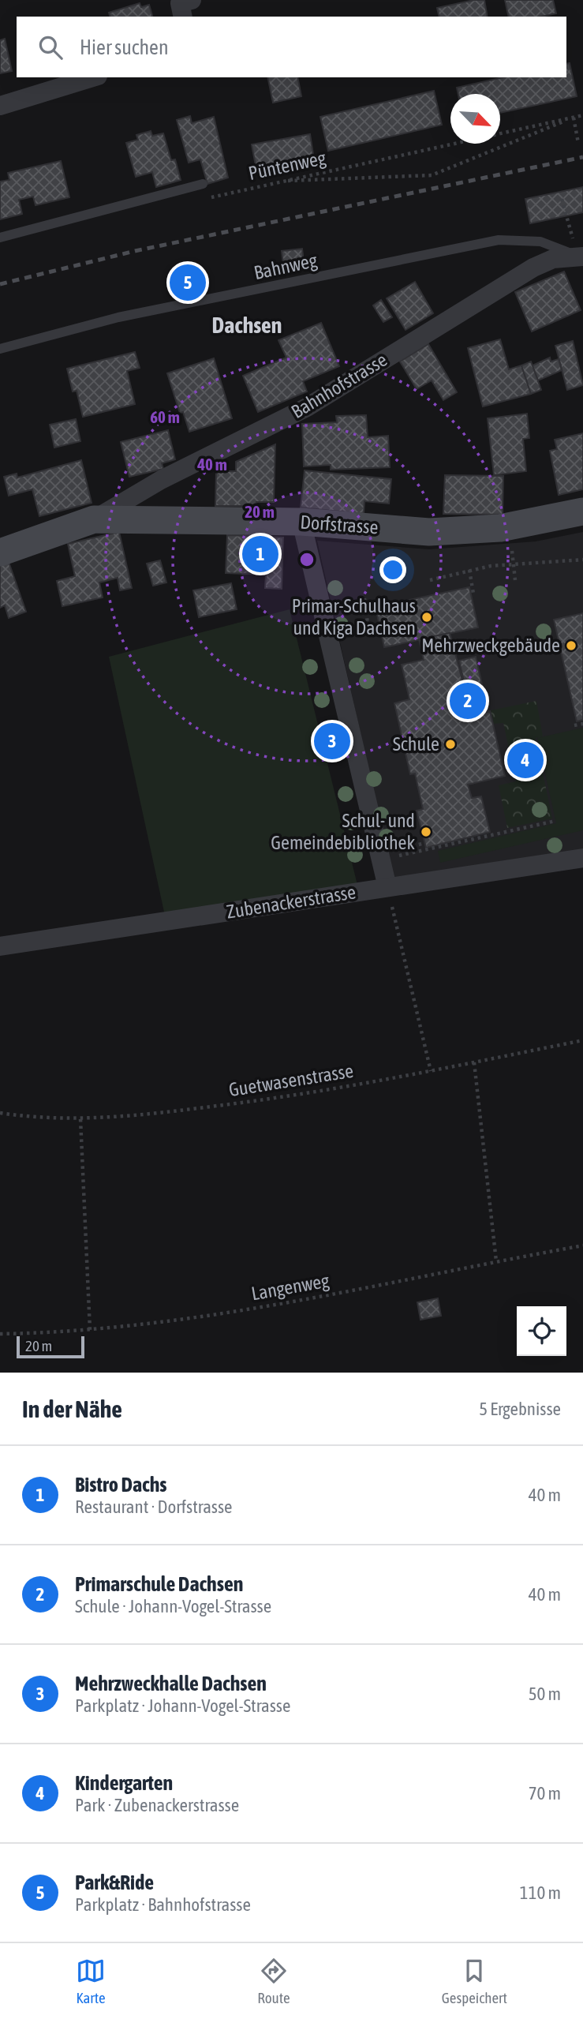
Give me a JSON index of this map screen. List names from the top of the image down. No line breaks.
{"streets":{"street":["Bahnhofstrasse","Dorfstrasse","Zubenackerstrasse"],"lane":["Bahnweg"],"path":["Püntenweg","Guetwasenstrasse","Langenweg"]},"crossings":[["Bahnweg","Bahnhofstrasse"],["Bahnhofstrasse","Dorfstrasse"]],"districts":["Dachsen"],"places":["Primar-Schulhaus und Kiga Dachsen","Mehrzweckgebäude","Schule","Schul- und Gemeindebibliothek"],"scale_bar":"20 m","north":"bottom right","page":{"search":"Hier suchen","pins":["5","1","2","3","4"],"scale":"20 m","heading":["In der Nähe","5 Ergebnisse"],"list":[{"mark":"1","name":"Bistro Dachs","note":"Restaurant · Dorfstrasse","value":"40 m"},{"mark":"2","name":"Primarschule Dachsen","note":"Schule · Johann-Vogel-Strasse","value":"40 m"},{"mark":"3","name":"Mehrzweckhalle Dachsen","note":"Parkplatz · Johann-Vogel-Strasse","value":"50 m"},{"mark":"4","name":"Kindergarten","note":"Park · Zubenackerstrasse","value":"70 m"},{"mark":"5","name":"Park&Ride","note":"Parkplatz · Bahnhofstrasse","value":"110 m"}],"nav":["Karte","Route","Gespeichert"]},"rings":["60 m","40 m","20 m"]}
